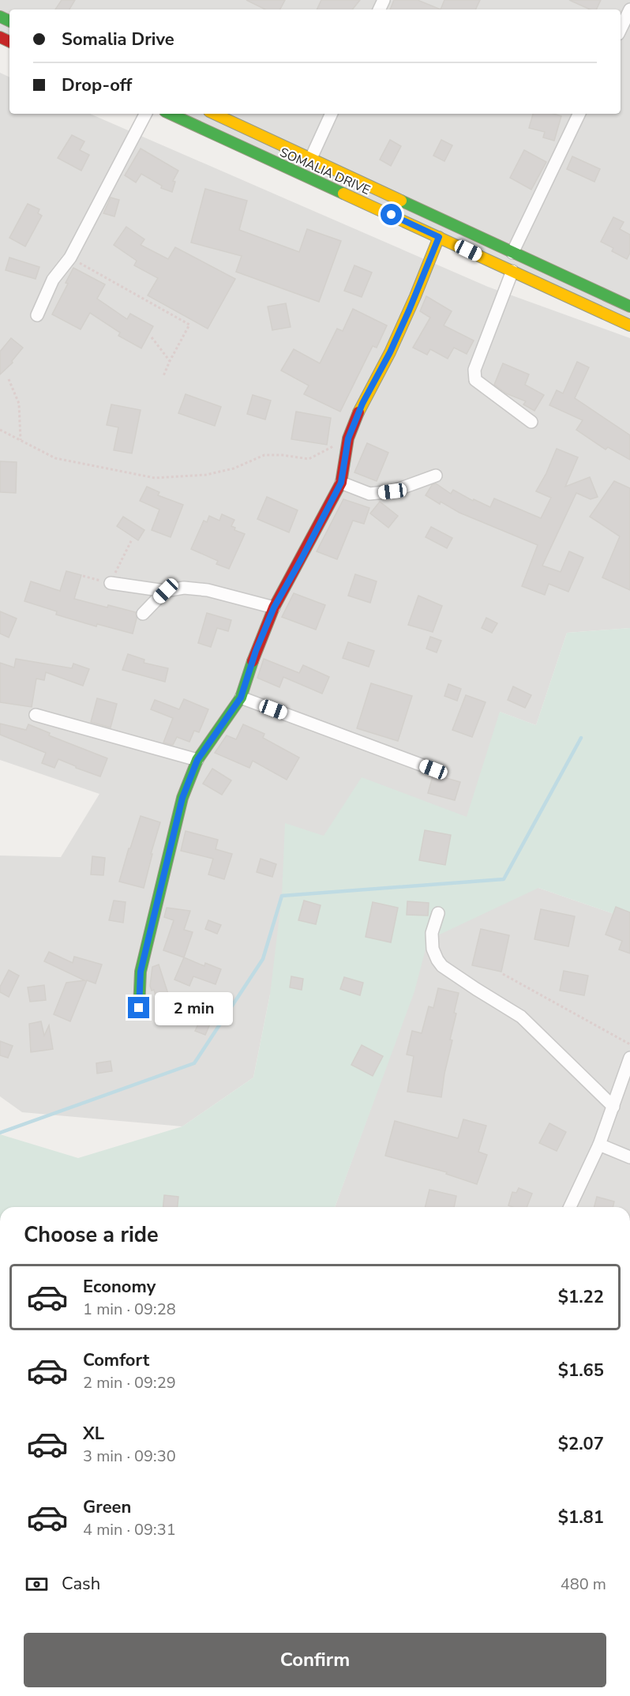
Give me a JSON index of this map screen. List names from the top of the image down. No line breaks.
{"streets":{"main road":["SOMALIA DRIVE"]},"page":{"banner":["Somalia Drive","Drop-off"],"bubble":"2 min","heading":"Choose a ride","list":[{"name":"Economy","note":"1 min · 09:28","value":"$1.22"},{"name":"Comfort","note":"2 min · 09:29","value":"$1.65"},{"name":"XL","note":"3 min · 09:30","value":"$2.07"},{"name":"Green","note":"4 min · 09:31","value":"$1.81"}],"pay":["Cash","480 m"],"buttons":"Confirm"}}
